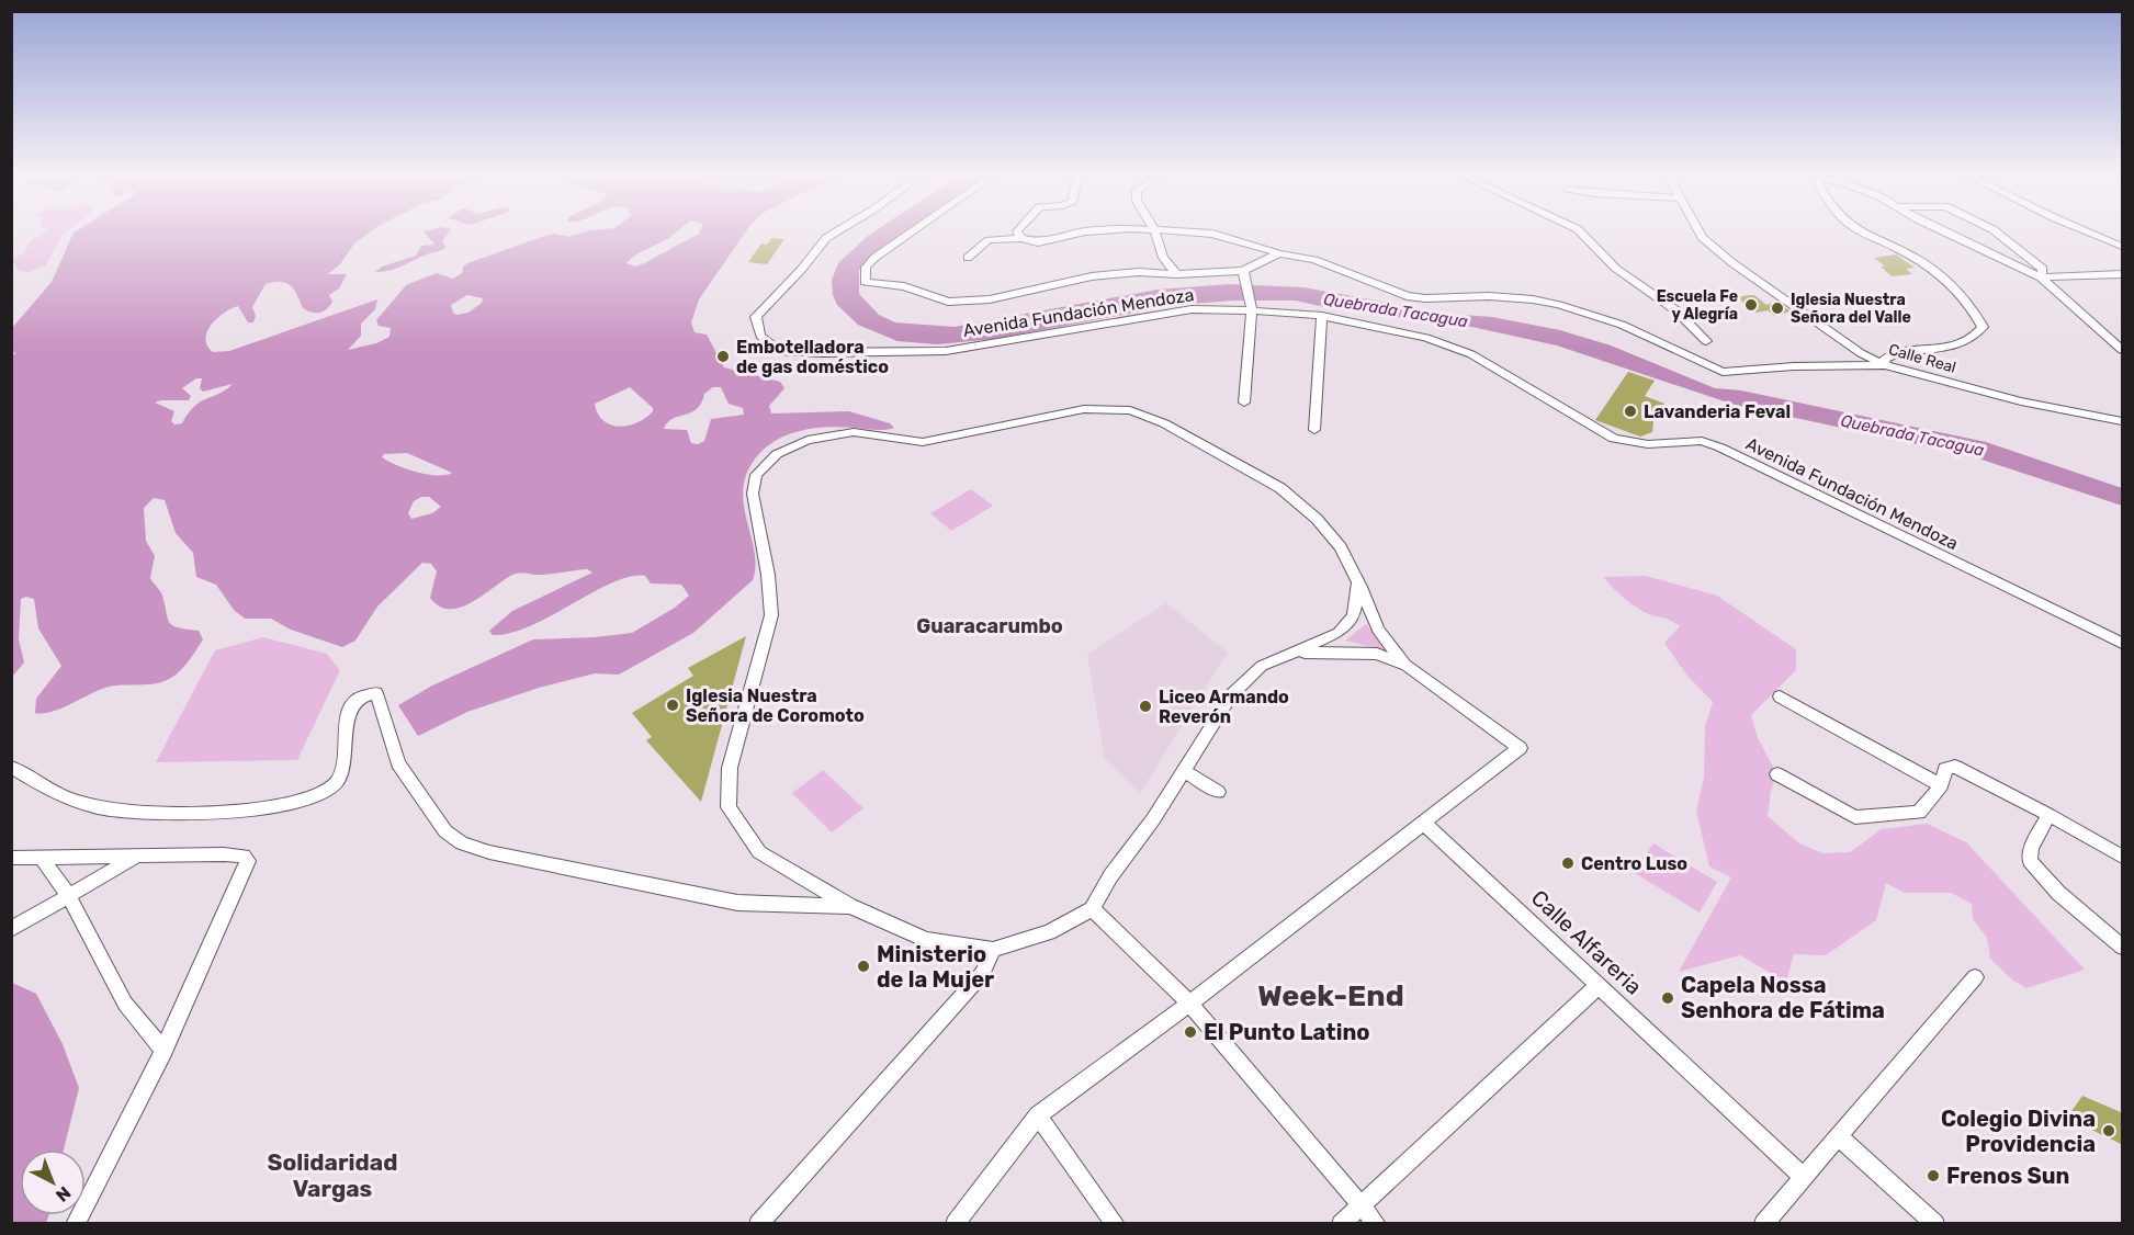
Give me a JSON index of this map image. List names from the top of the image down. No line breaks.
{"streets":{"street":["Avenida Fundación Mendoza","Calle Real","Calle Alfareria"]},"districts":["Guaracarumbo","Week-End","Solidaridad Vargas"],"water":["Quebrada Tacagua"],"places":["Escuela Fe y Alegría","Iglesia Nuestra Señora del Valle","Embotelladora de gas doméstico","Lavanderia Feval","Iglesia Nuestra Señora de Coromoto","Liceo Armando Reverón","Centro Luso","Ministerio de la Mujer","Capela Nossa Senhora de Fátima","El Punto Latino","Colegio Divina Providencia","Frenos Sun"],"north":"bottom right"}
